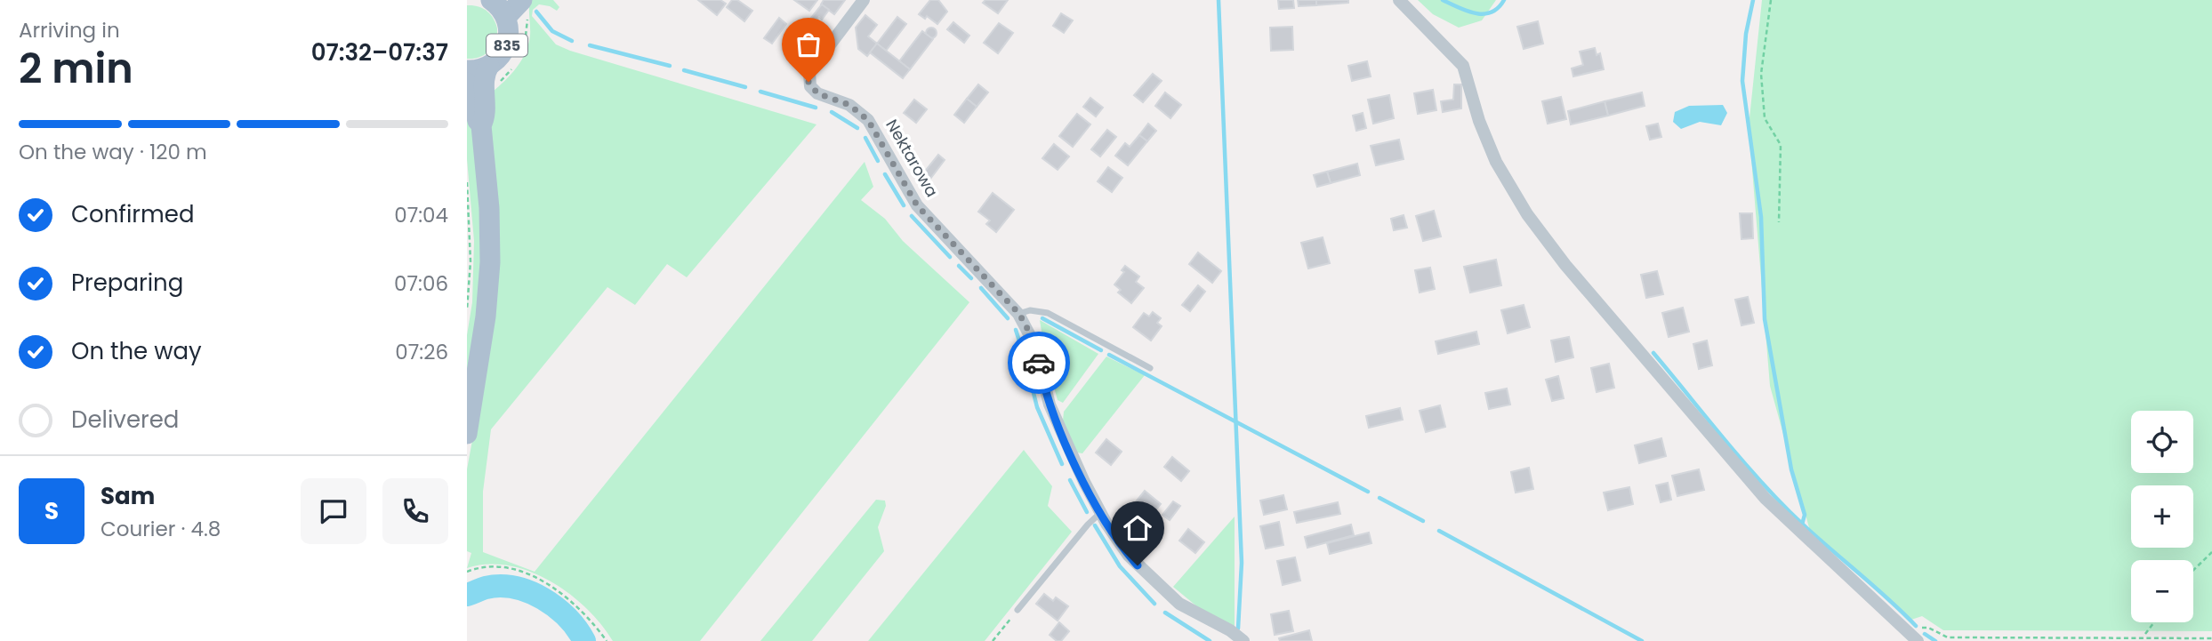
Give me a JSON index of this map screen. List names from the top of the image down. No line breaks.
{"streets":{"main road":["835"],"street":["Nektarowa"]},"page":{"heading":["2 min","Arriving in","07:32–07:37"],"panel":["Sam","Courier · 4.8"],"bar":"On the way · 120 m","list":[["Confirmed","07:04"],["Preparing","07:06"],["On the way","07:26"],"Delivered"],"map_buttons":["+","−"],"round":"S"}}
